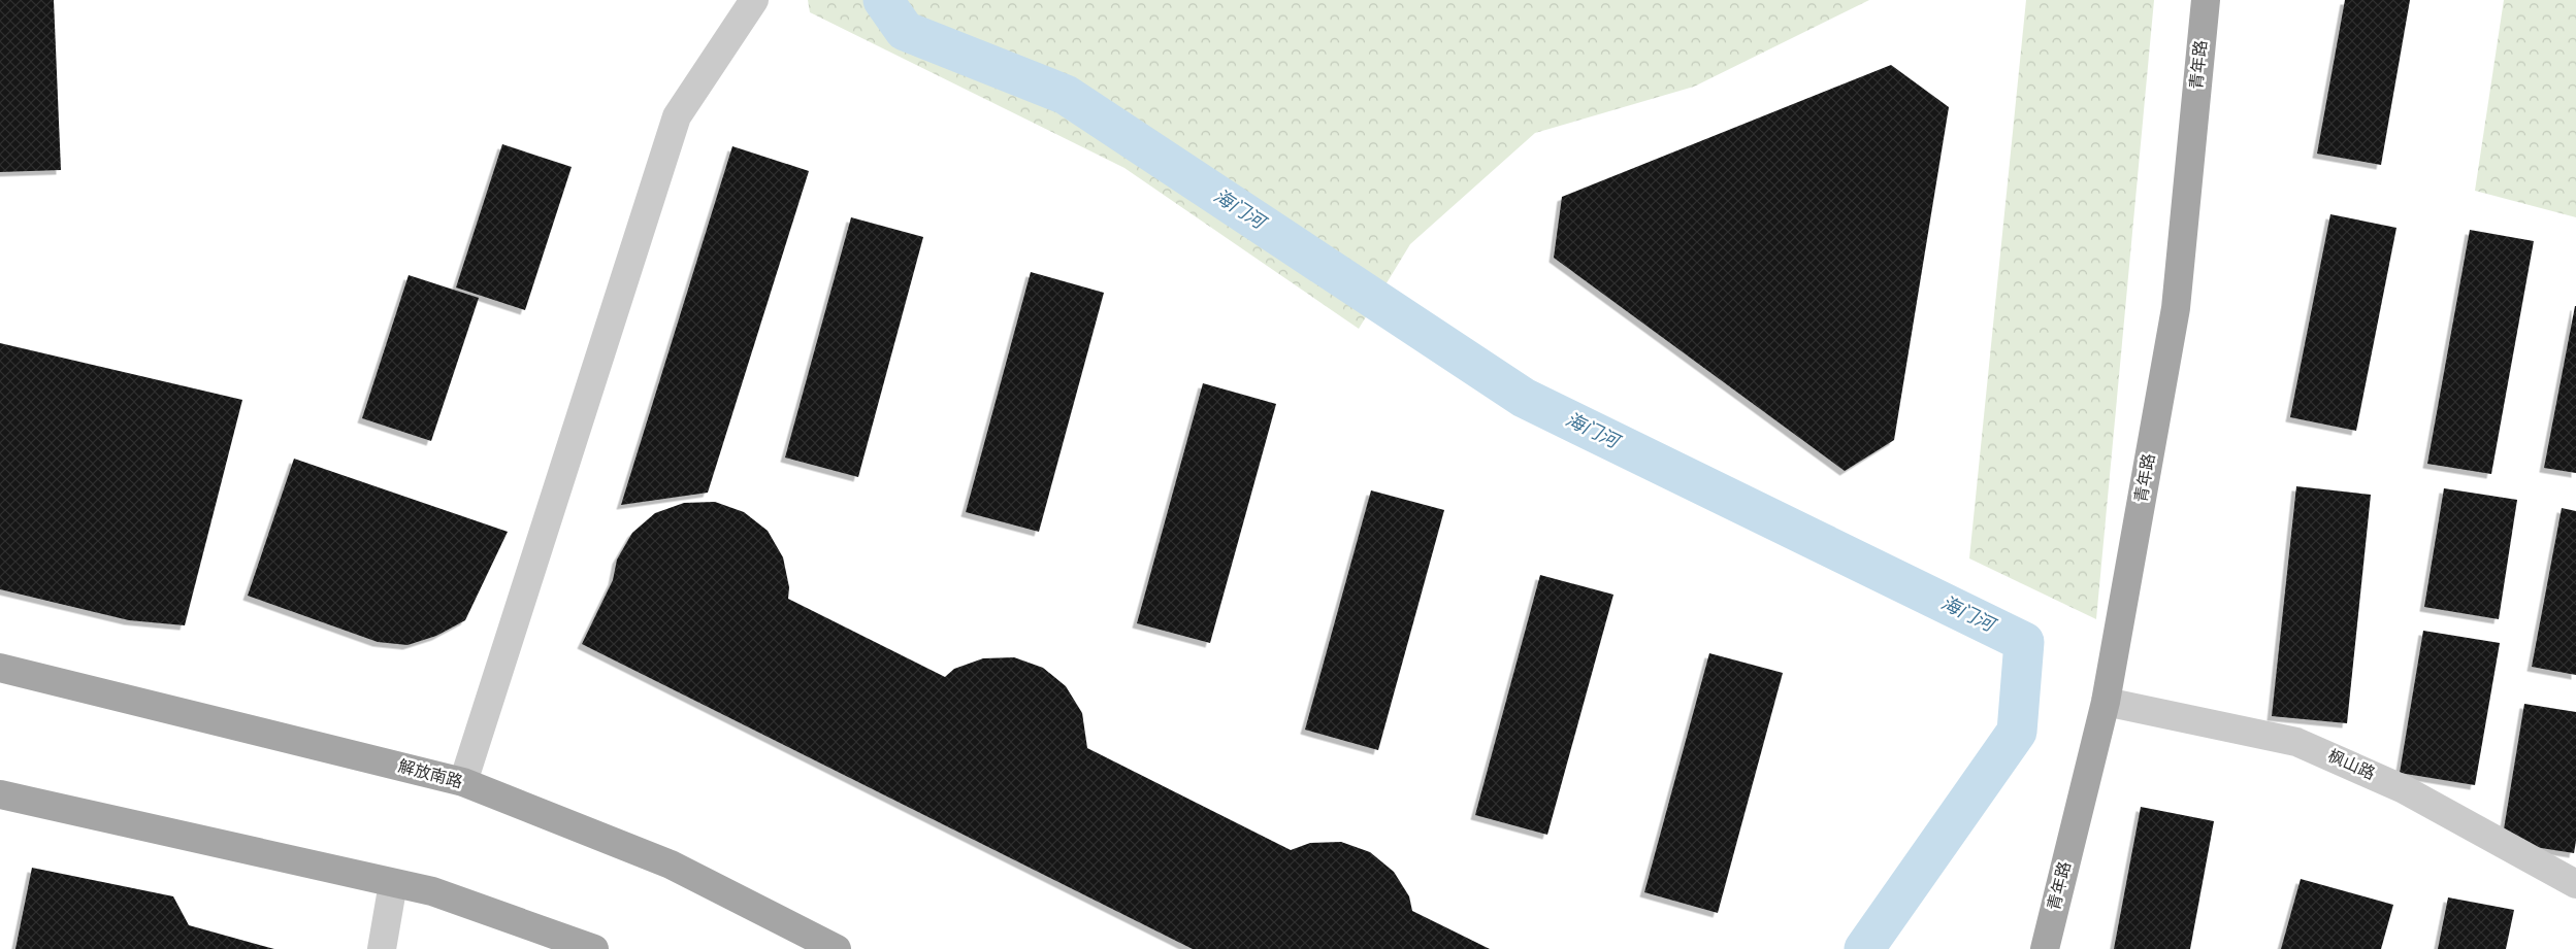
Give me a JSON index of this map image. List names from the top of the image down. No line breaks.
{"streets":{"main road":["青年路","解放南路"],"street":["枫山路"]},"crossings":[["青年路","枫山路"]],"water":["海门河"]}
